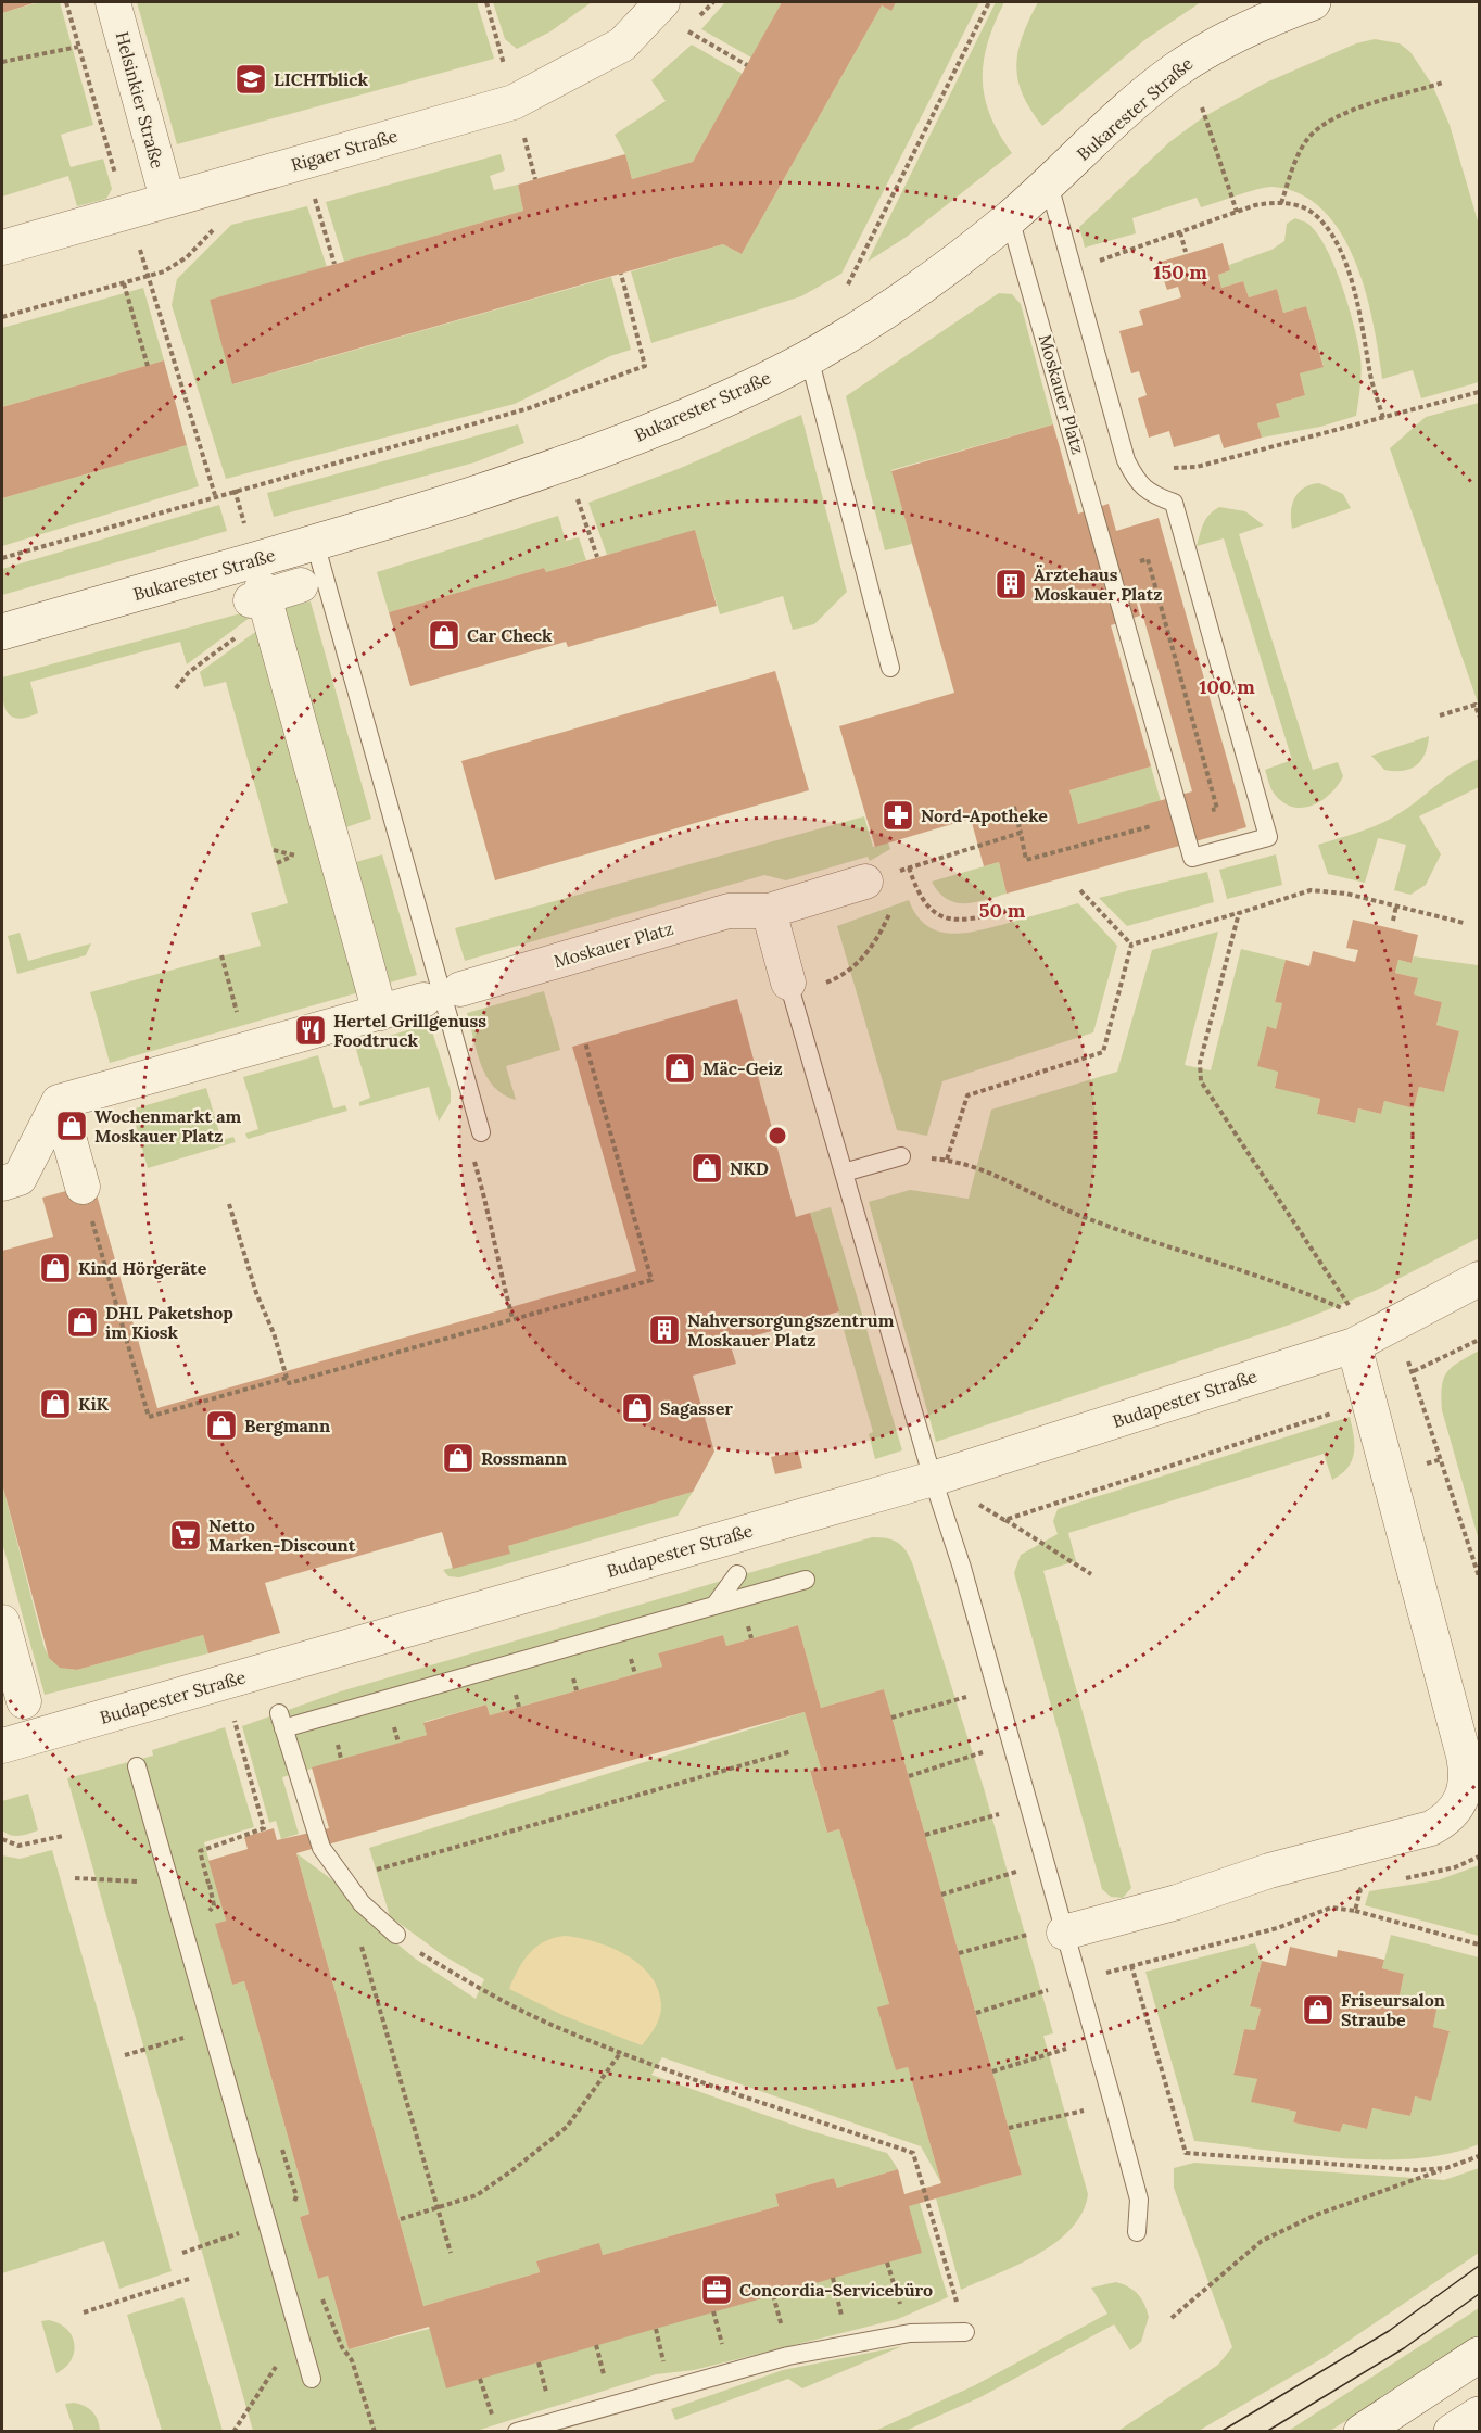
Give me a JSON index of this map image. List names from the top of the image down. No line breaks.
{"streets":{"street":["Helsinkier Straße","Bukarester Straße","Rigaer Straße","Moskauer Platz","Budapester Straße"]},"crossings":[["Helsinkier Straße","Rigaer Straße"],["Bukarester Straße","Moskauer Platz"]],"places":{"school or university":["LICHTblick"],"building":["Ärztehaus Moskauer Platz","Nahversorgungszentrum Moskauer Platz"],"shop":["Car Check","Mäc-Geiz","Wochenmarkt am Moskauer Platz","NKD","Kind Hörgeräte","DHL Paketshop im Kiosk","KiK","Sagasser","Bergmann","Rossmann","Friseursalon Straube"],"pharmacy":["Nord-Apotheke"],"restaurant":["Hertel Grillgenuss Foodtruck"],"supermarket":["Netto Marken-Discount"],"office":["Concordia-Servicebüro"]},"rings":["150 m","100 m","50 m"]}
